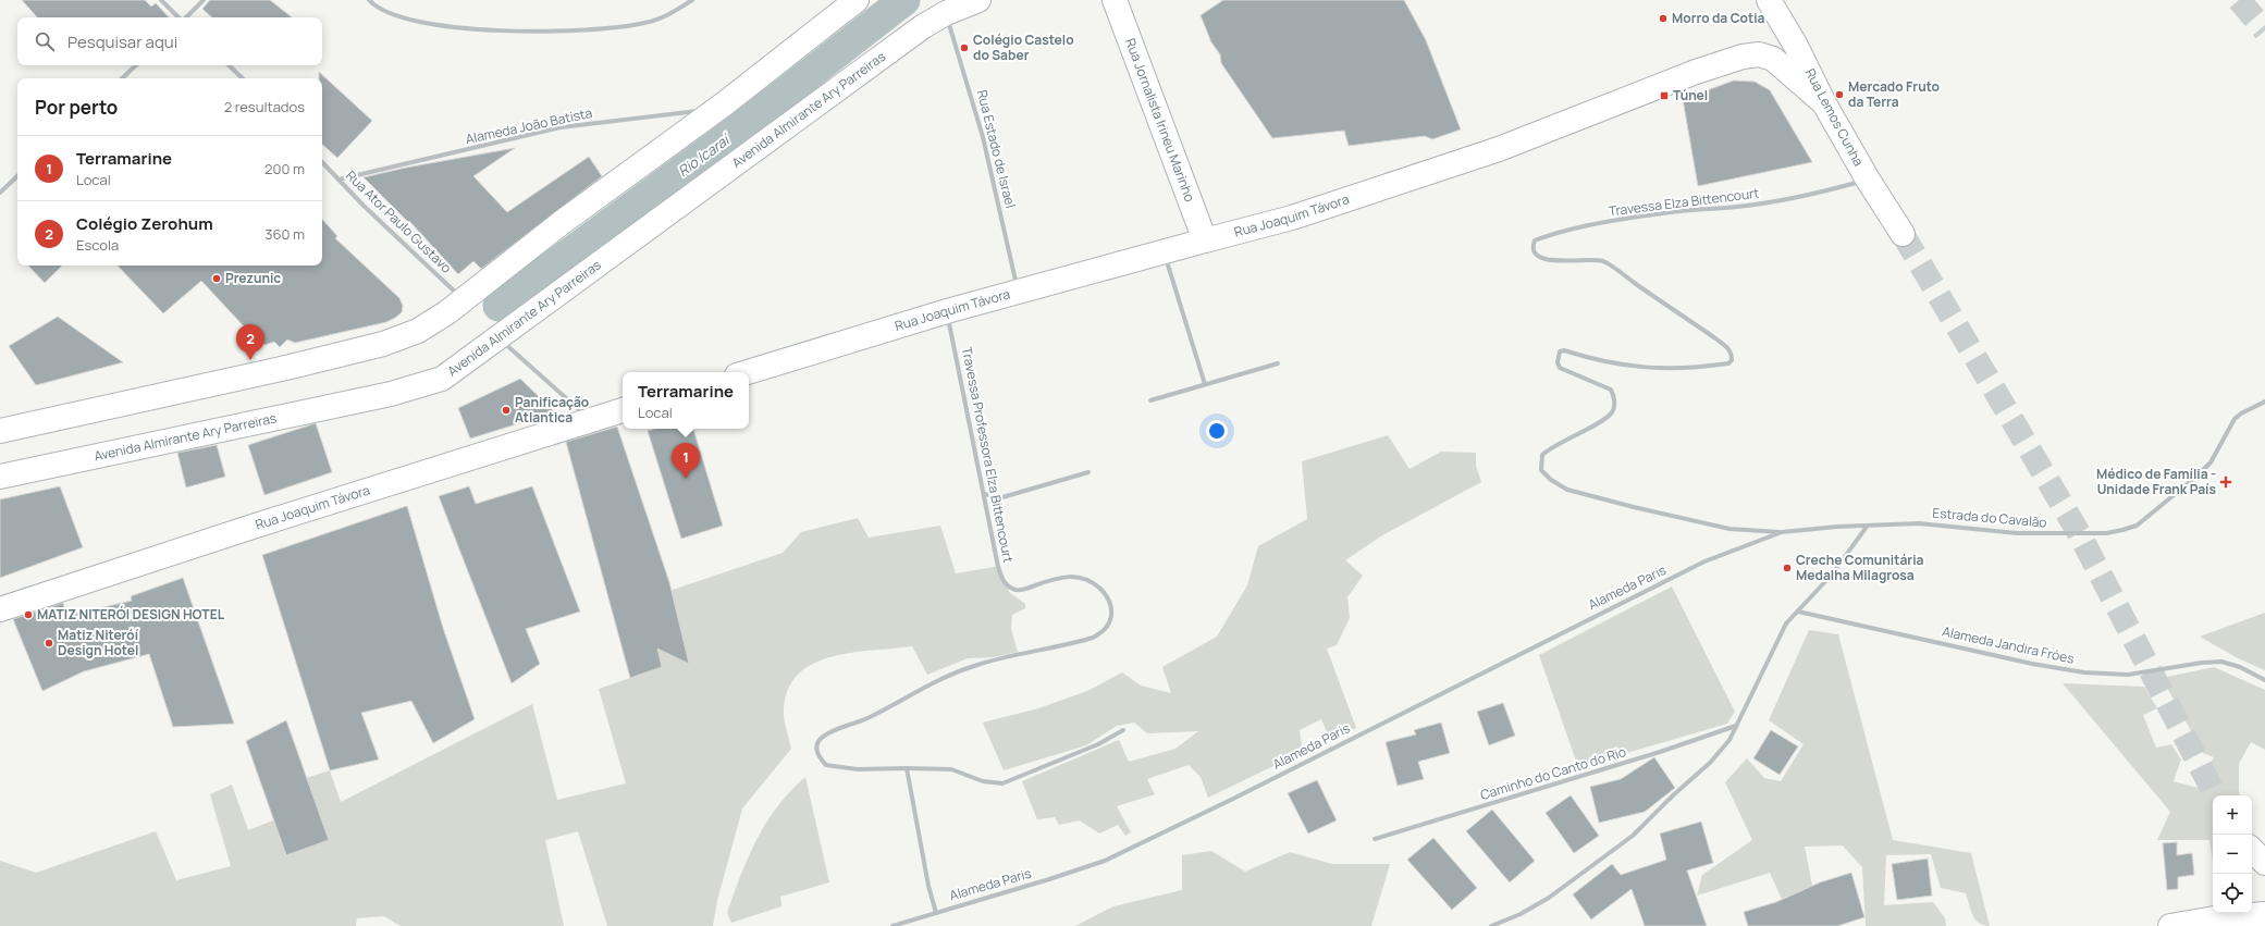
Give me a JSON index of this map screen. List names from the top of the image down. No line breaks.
{"streets":{"main road":["Avenida Almirante Ary Parreiras","Rua Lemos Cunha","Rua Jornalista Irineu Marinho","Rua Joaquim Távora"],"street":["Alameda João Batista","Rua Estado de Israel","Travessa Elza Bittencourt","Rua Ator Paulo Gustavo","Travessa Professora Elza Bittencourt","Estrada do Cavalão","Alameda Paris","Alameda Jandira Fróes","Caminho do Canto do Rio"]},"crossings":[["Avenida Almirante Ary Parreiras","Rua Estado de Israel"],["Rua Lemos Cunha","Travessa Elza Bittencourt"],["Rua Lemos Cunha","Rua Joaquim Távora"],["Rua Jornalista Irineu Marinho","Rua Joaquim Távora"],["Alameda João Batista","Rua Ator Paulo Gustavo"],["Rua Estado de Israel","Rua Joaquim Távora"],["Travessa Elza Bittencourt","Alameda Paris"],["Rua Joaquim Távora","Travessa Professora Elza Bittencourt"],["Estrada do Cavalão","Alameda Paris"]],"water":["Rio Icaraí"],"places":{"other":["Morro da Cotia","Colégio Castelo do Saber","Mercado Fruto da Terra","Prezunic","Panificação Atlantica","Creche Comunitária Medalha Milagrosa","MATIZ NITERÓI DESIGN HOTEL","Matiz Niteróí Design Hotel"],"transit":["Túnel"],"health":["Médico de Família - Unidade Frank País"]},"page":{"search":"Pesquisar aqui","heading":["Por perto","2 resultados"],"list":[{"mark":"1","name":"Terramarine","note":"Local","value":"200 m"},{"mark":"2","name":"Colégio Zerohum","note":"Escola","value":"360 m"}],"pins":["2","1"],"popup":["Terramarine","Local"],"map_buttons":["+","−"]}}
